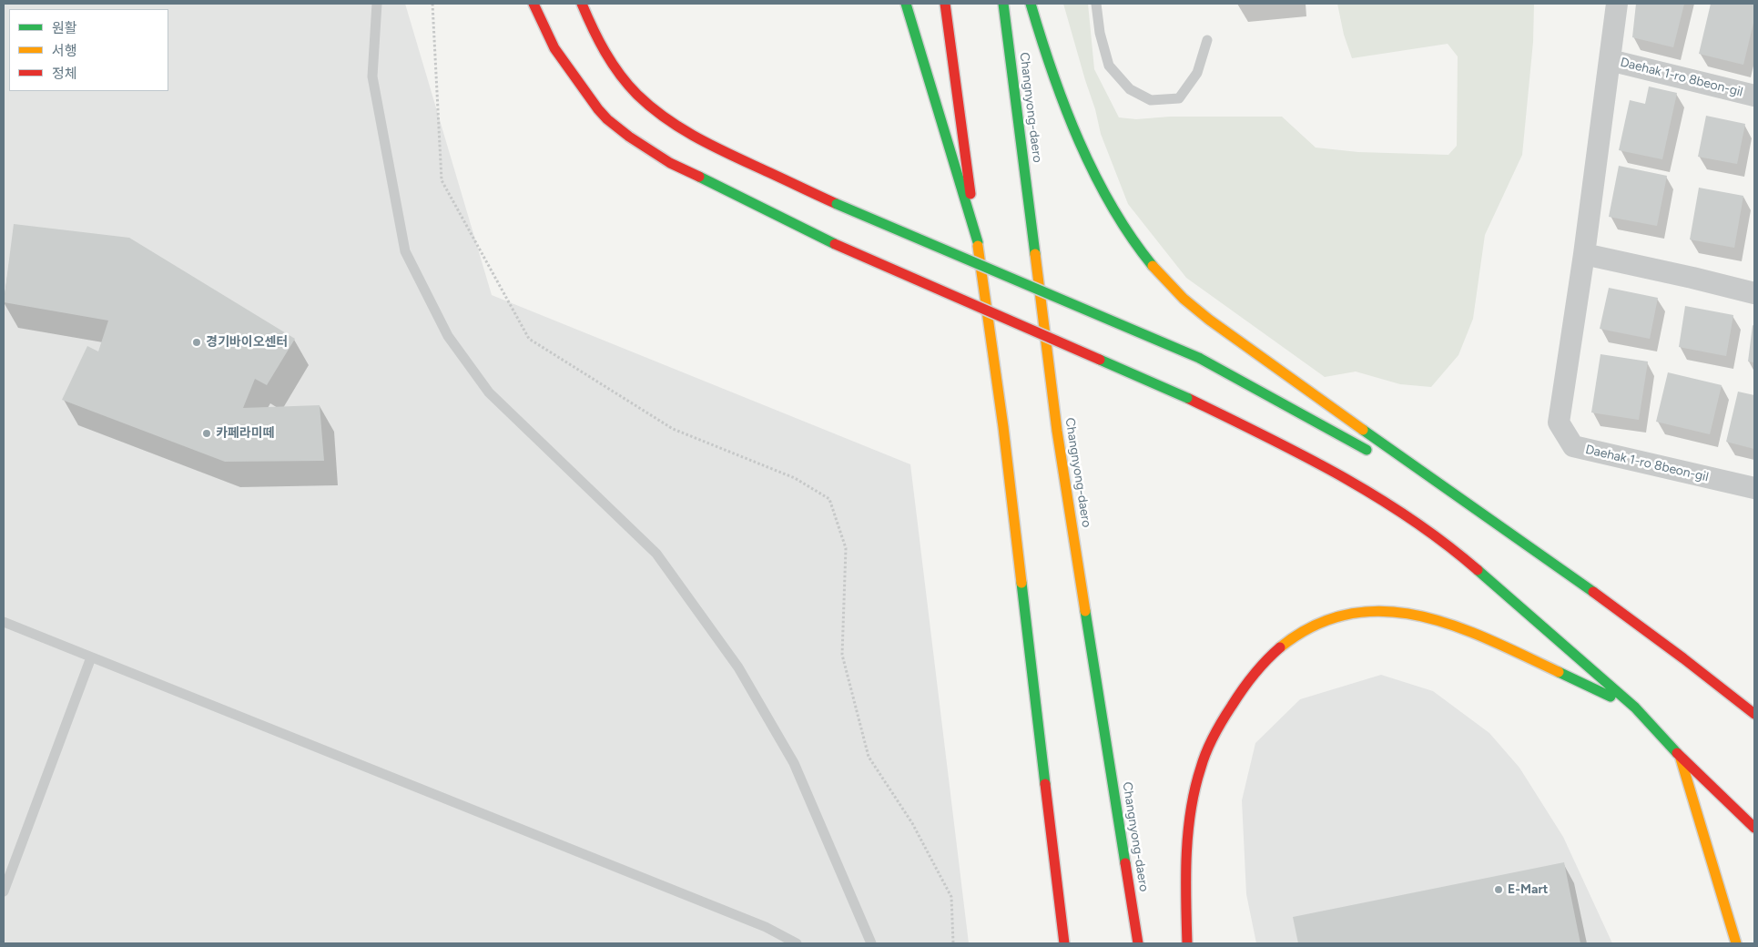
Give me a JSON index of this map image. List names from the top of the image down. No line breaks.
{"streets":{"main road":["Changnyong-daero"],"street":["Daehak 1-ro 8beon-gil"]},"places":["경기바이오센터","카페라미떼","E-Mart"],"legend":["원활","서행","정체"]}
